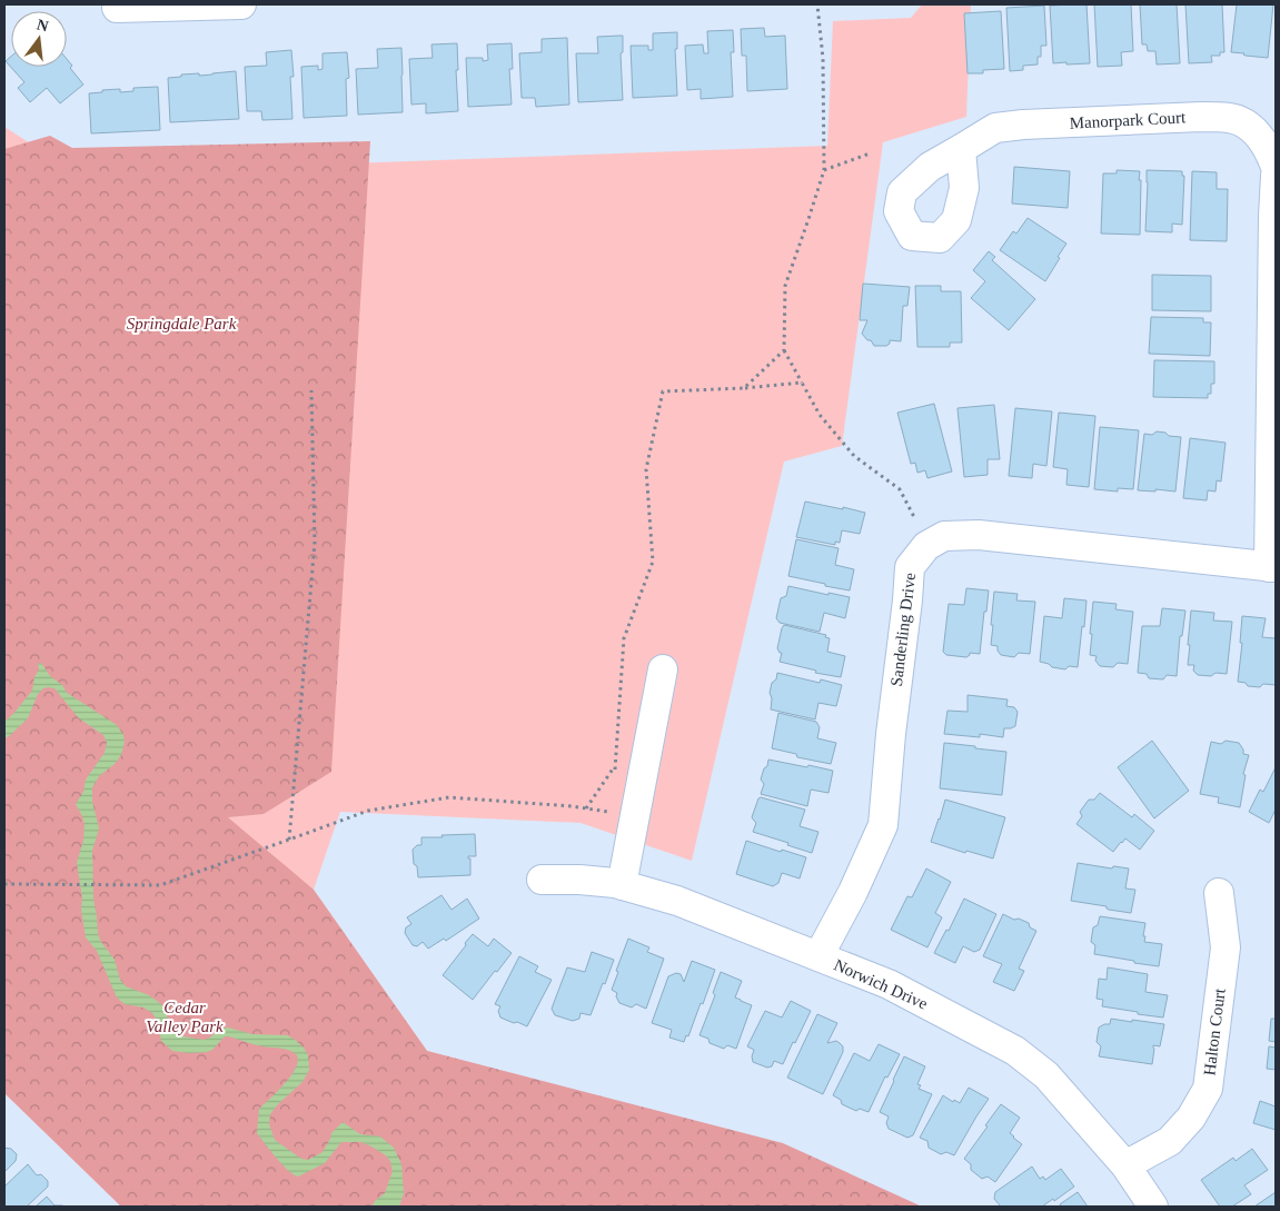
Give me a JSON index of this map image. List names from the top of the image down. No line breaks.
{"streets":{"street":["Manorpark Court","Sanderling Drive","Norwich Drive","Halton Court"]},"crossings":[["Sanderling Drive","Norwich Drive"],["Norwich Drive","Halton Court"]],"parks":["Springdale Park","Cedar Valley Park"],"north":"top"}
